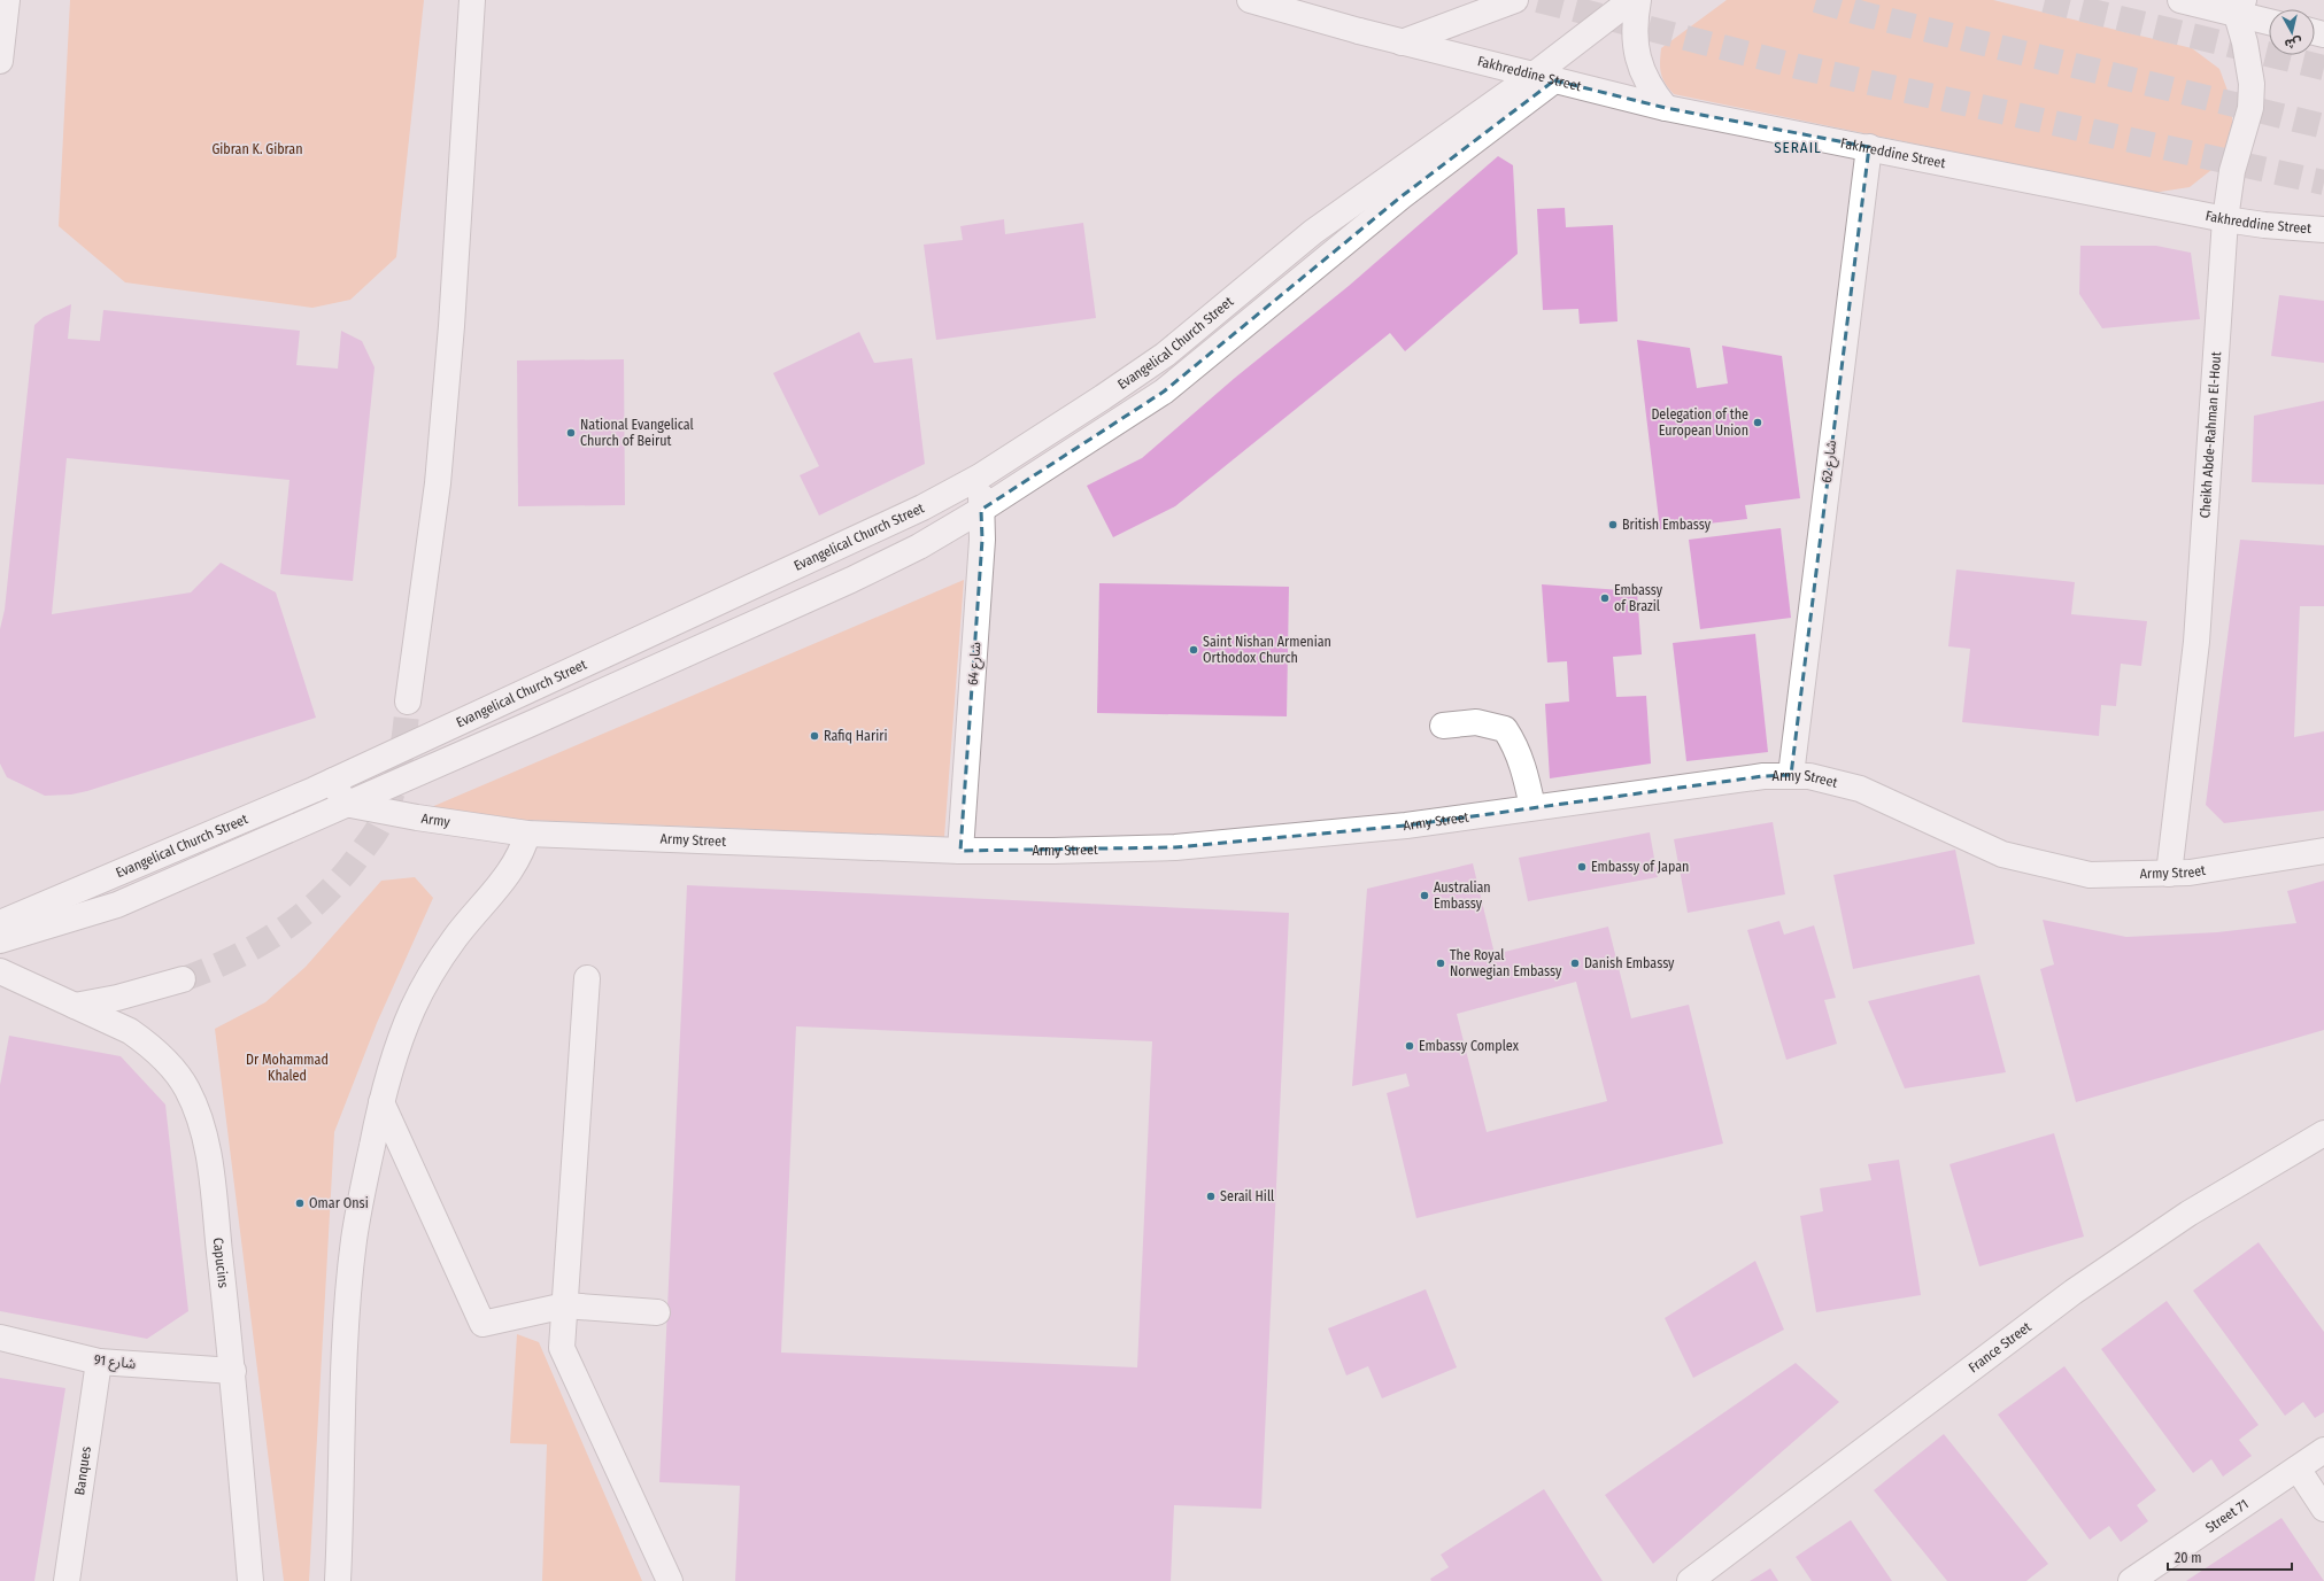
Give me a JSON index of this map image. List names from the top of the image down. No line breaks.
{"streets":{"main road":["Fakhreddine Street","Evangelical Church Street","Cheikh Abde-Rahman El-Hout","شارع 62","شارع 64","Army Street","Army","Capucins","France Street","شارع 91","Banques","Street 71"]},"crossings":[["Fakhreddine Street","Evangelical Church Street"],["Fakhreddine Street","Cheikh Abde-Rahman El-Hout"],["Fakhreddine Street","شارع 62"],["Evangelical Church Street","شارع 64"],["Evangelical Church Street","Army"],["Cheikh Abde-Rahman El-Hout","Army Street"],["شارع 62","Army Street"],["شارع 64","Army Street"],["Army Street","Army"],["Capucins","شارع 91"],["شارع 91","Banques"]],"districts":["SERAIL"],"parks":["Gibran K. Gibran","Dr Mohammad Khaled"],"places":["Delegation of the European Union","National Evangelical Church of Beirut","British Embassy","Embassy of Brazil","Saint Nishan Armenian Orthodox Church","Rafiq Hariri","Embassy of Japan","Australian Embassy","The Royal Norwegian Embassy","Danish Embassy","Embassy Complex","Serail Hill","Omar Onsi"],"scale_bar":"20 m","north":"bottom"}
